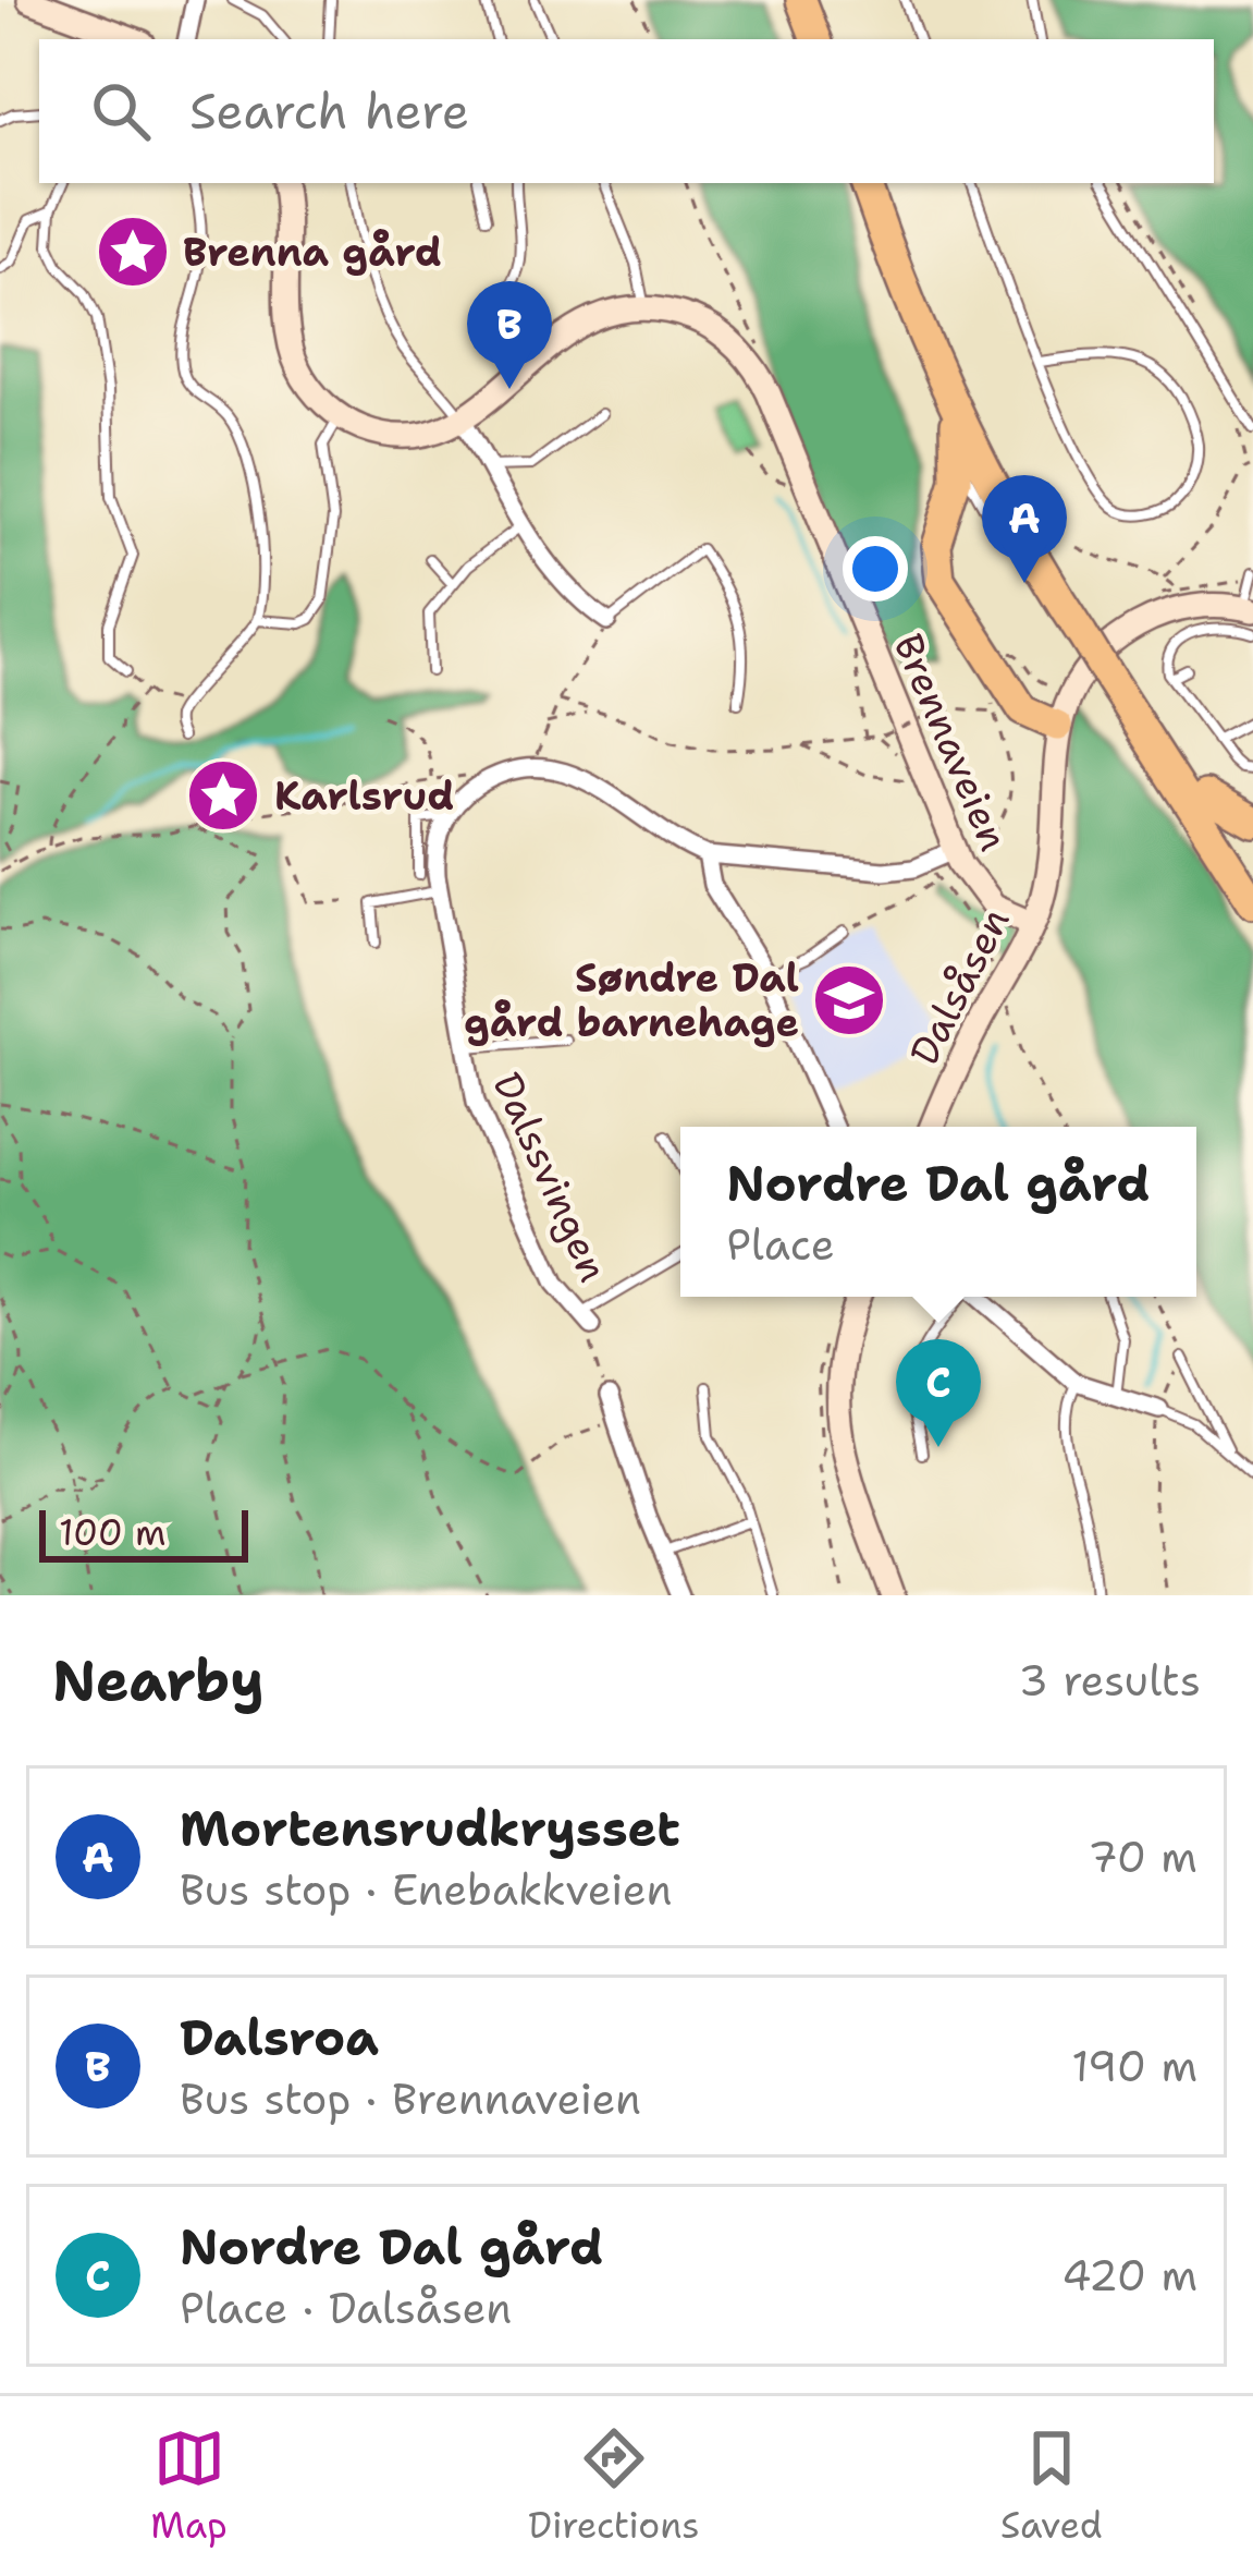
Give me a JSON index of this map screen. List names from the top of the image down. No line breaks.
{"streets":{"street":["Brennaveien","Dalsåsen","Dalssvingen"]},"crossings":[["Brennaveien","Dalsåsen"]],"places":{"place":["Brenna gård","Karlsrud"],"school or university":["Søndre Dal gård barnehage"]},"scale_bar":"100 m","page":{"search":"Search here","pins":["B","A","C"],"popup":["Nordre Dal gård","Place"],"scale":"100 m","heading":["Nearby","3 results"],"list":[{"mark":"A","name":"Mortensrudkrysset","note":"Bus stop · Enebakkveien","value":"70 m"},{"mark":"B","name":"Dalsroa","note":"Bus stop · Brennaveien","value":"190 m"},{"mark":"C","name":"Nordre Dal gård","note":"Place · Dalsåsen","value":"420 m"}],"nav":["Map","Directions","Saved"]}}
